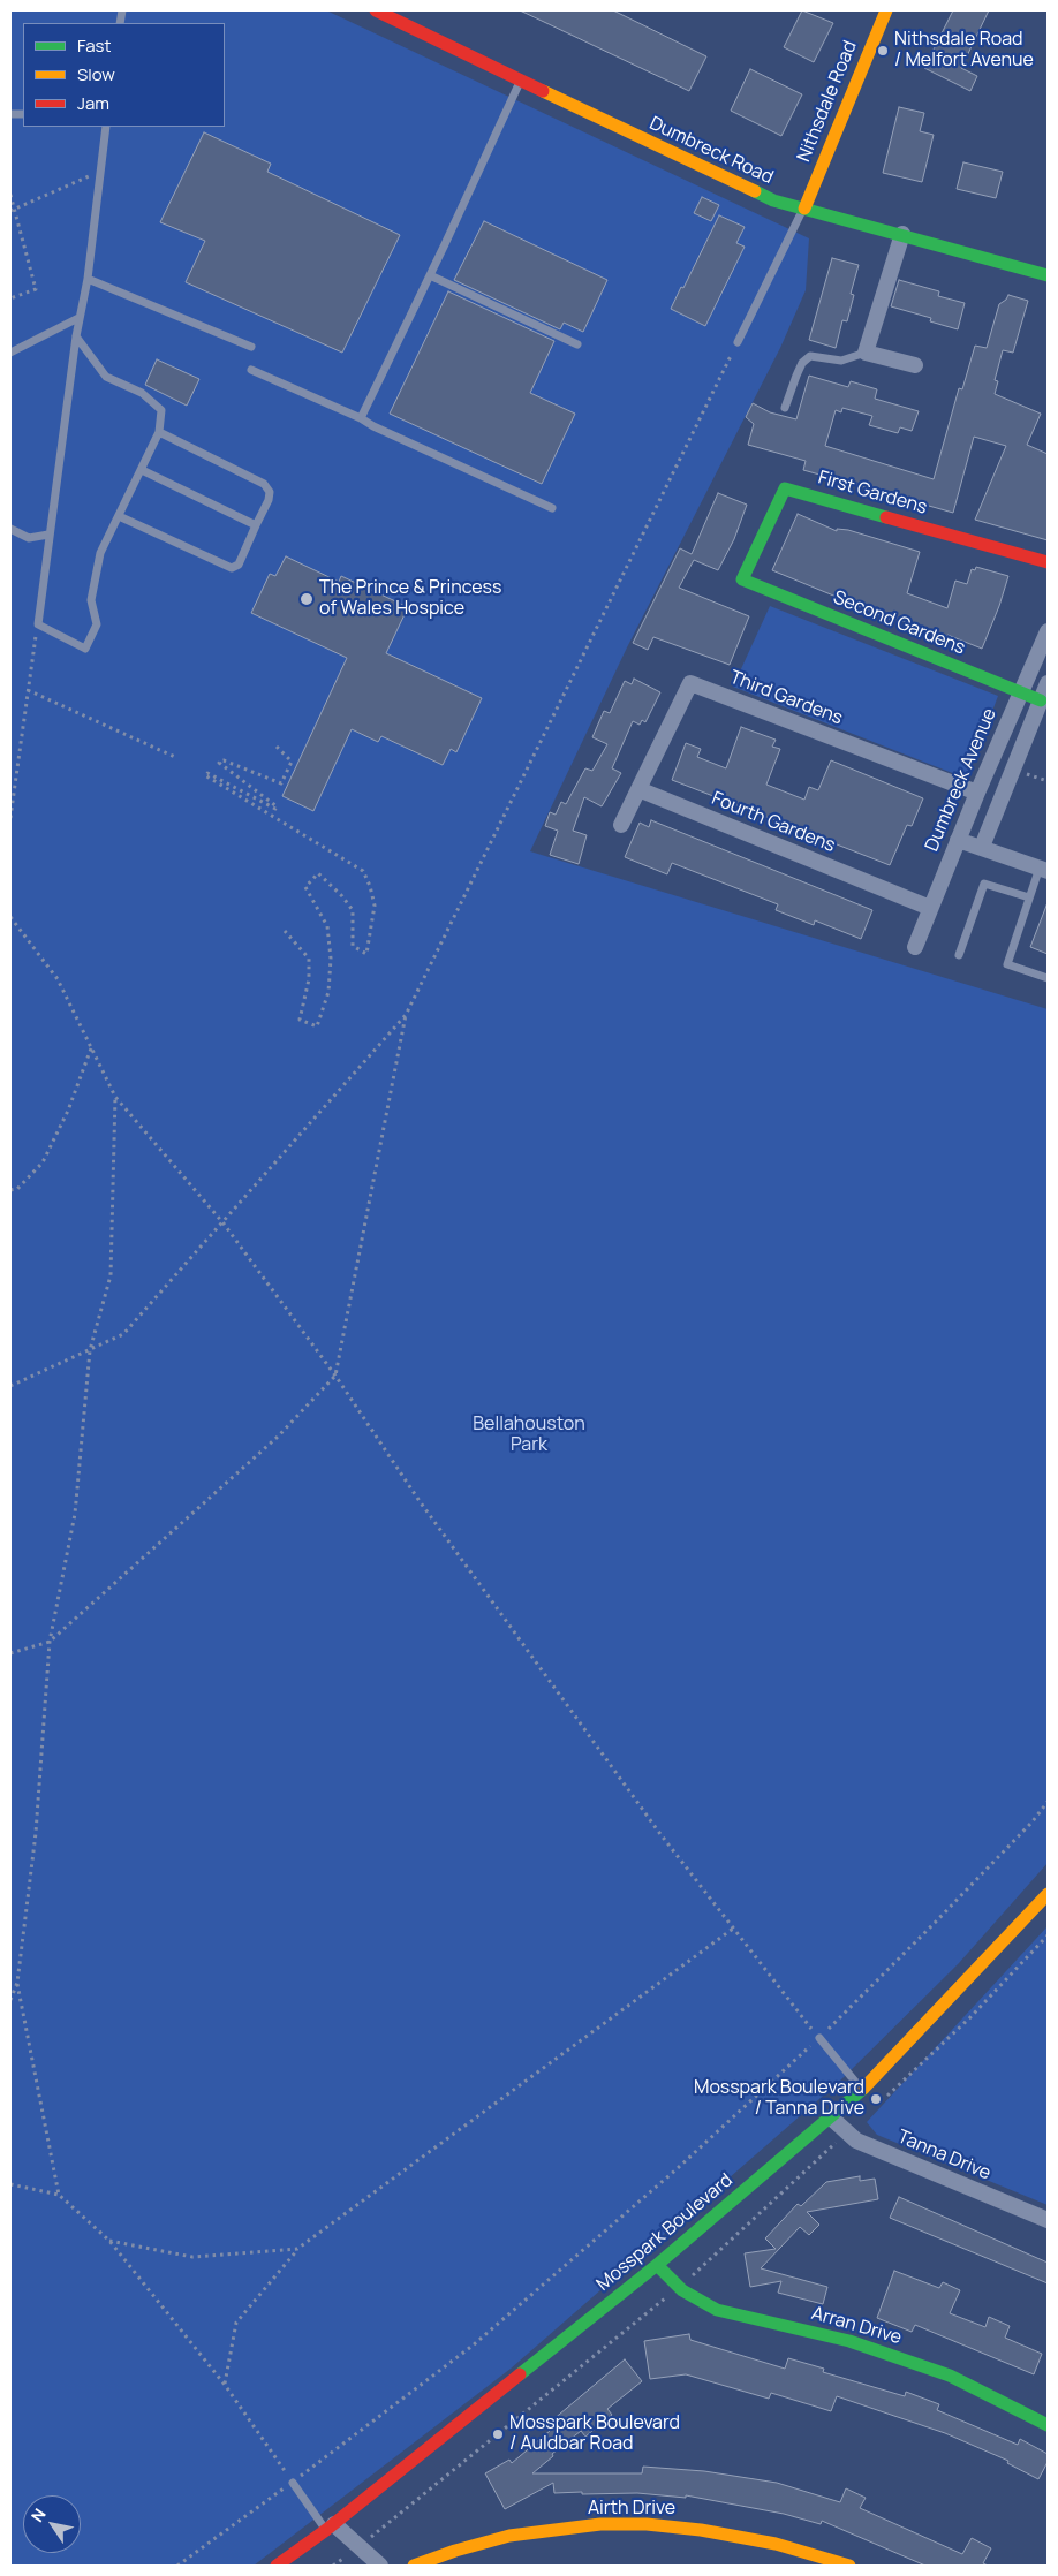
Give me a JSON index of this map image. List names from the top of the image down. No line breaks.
{"streets":{"street":["Nithsdale Road","Dumbreck Road","First Gardens","Second Gardens","Third Gardens","Dumbreck Avenue","Fourth Gardens","Tanna Drive","Mosspark Boulevard","Arran Drive","Airth Drive"]},"crossings":[["Nithsdale Road","Dumbreck Road"],["First Gardens","Second Gardens"],["Second Gardens","Dumbreck Avenue"],["Third Gardens","Dumbreck Avenue"],["Third Gardens","Fourth Gardens"],["Dumbreck Avenue","Fourth Gardens"],["Tanna Drive","Mosspark Boulevard"],["Mosspark Boulevard","Arran Drive"]],"parks":["Bellahouston Park"],"places":["Nithsdale Road / Melfort Avenue","The Prince & Princess of Wales Hospice","Mosspark Boulevard / Tanna Drive","Mosspark Boulevard / Auldbar Road"],"legend":["Fast","Slow","Jam"],"north":"top left"}
